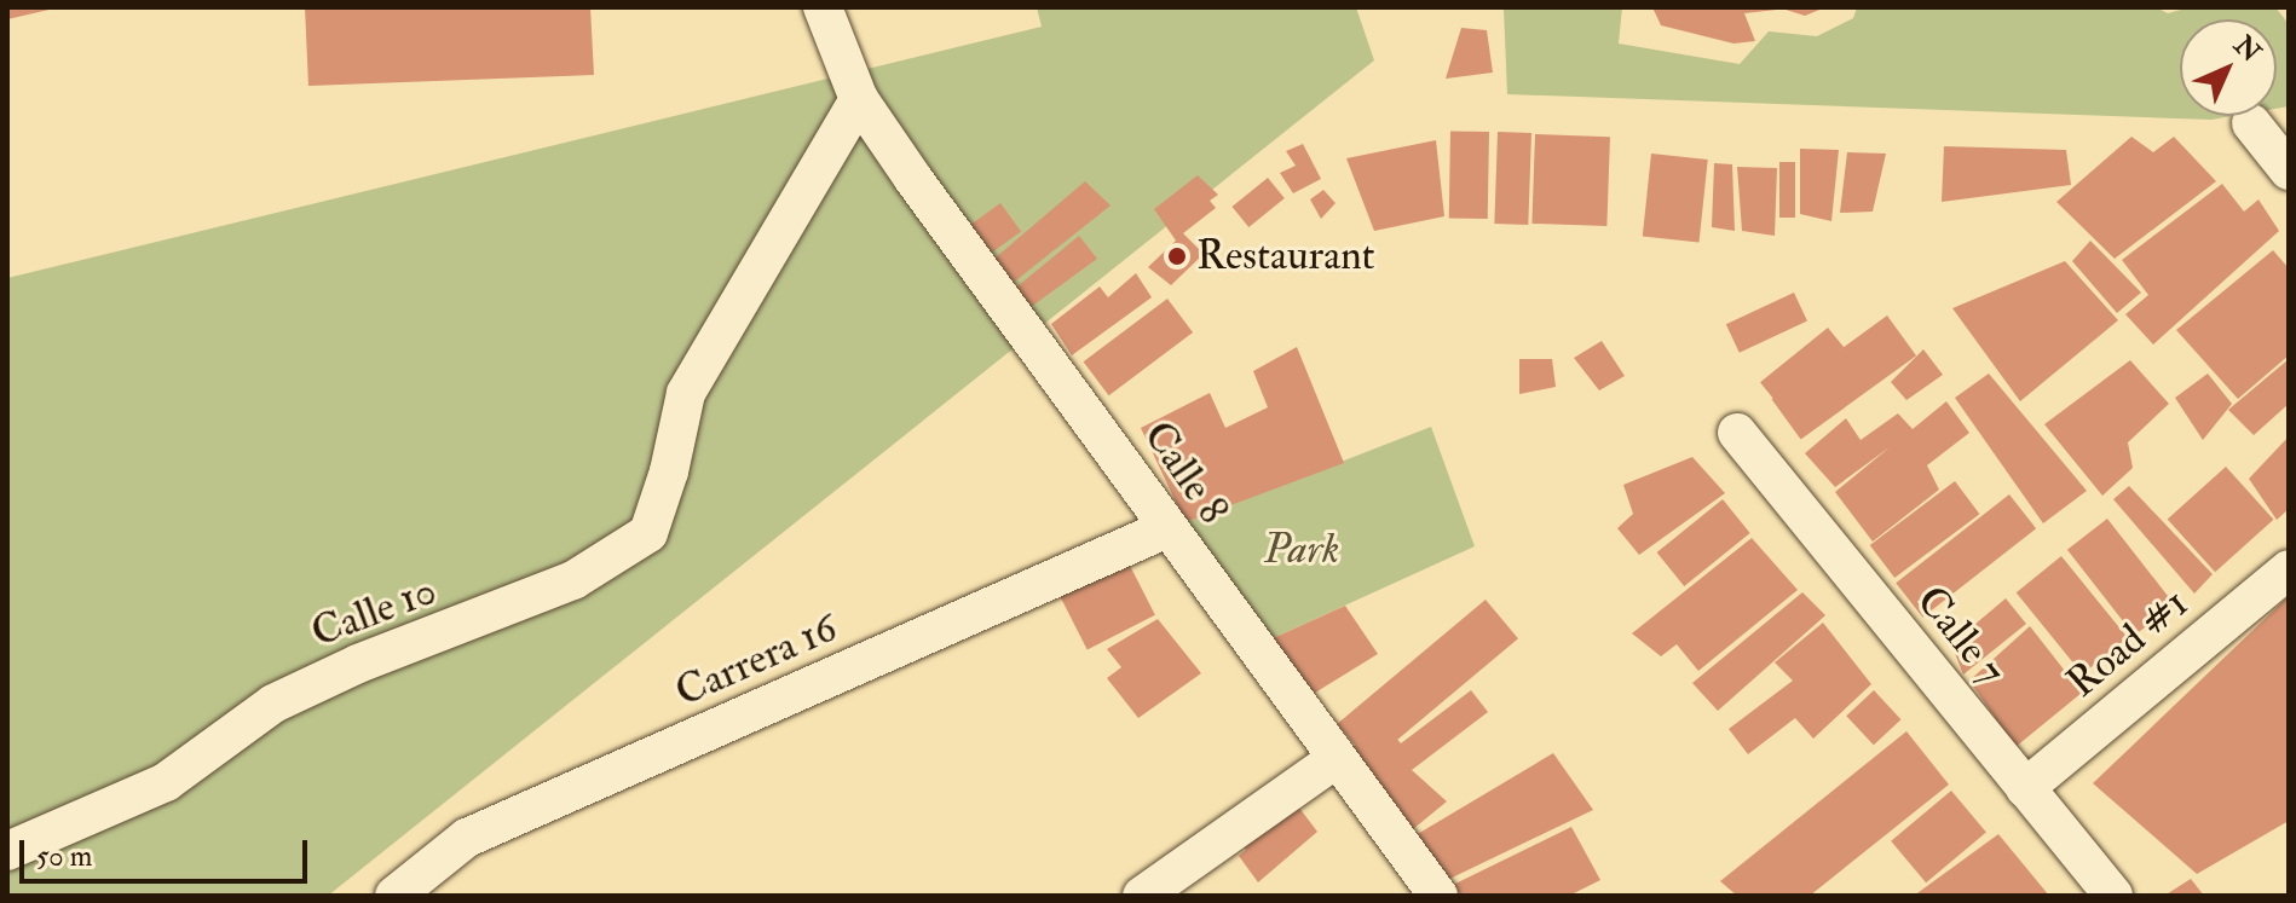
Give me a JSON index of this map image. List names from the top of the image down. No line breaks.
{"streets":{"street":["Calle 8","Calle 10","Calle 7","Road #1","Carrera 16"]},"crossings":[["Calle 8","Calle 10"],["Calle 8","Carrera 16"],["Calle 7","Road #1"]],"parks":["Park"],"places":["Restaurant"],"scale_bar":"50 m","north":"top right"}
